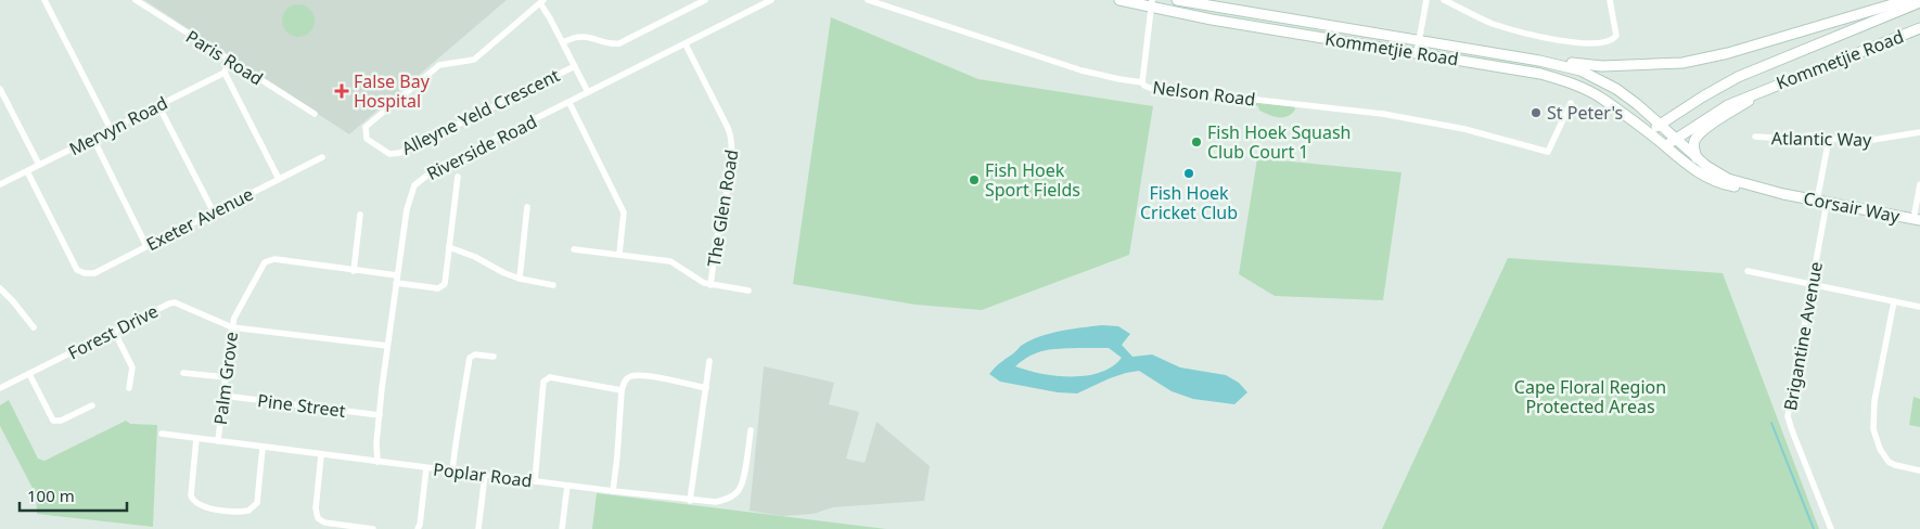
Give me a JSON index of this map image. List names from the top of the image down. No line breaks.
{"streets":{"main road":["Kommetjie Road","Corsair Way"],"street":["Paris Road","Nelson Road","Alleyne Yeld Crescent","Mervyn Road","Atlantic Way","Riverside Road","The Glen Road","Exeter Avenue","Forest Drive","Brigantine Avenue","Palm Grove","Pine Street","Poplar Road"]},"crossings":[["Kommetjie Road","Corsair Way"],["Mervyn Road","Exeter Avenue"],["Riverside Road","The Glen Road"],["Riverside Road","Forest Drive"],["Riverside Road","Palm Grove"],["Riverside Road","Pine Street"],["Riverside Road","Poplar Road"],["Corsair Way","Brigantine Avenue"],["Forest Drive","Palm Grove"],["Palm Grove","Pine Street"],["Palm Grove","Poplar Road"]],"parks":["Cape Floral Region Protected Areas"],"places":{"health":["False Bay Hospital"],"other":["St Peter's","Fish Hoek Squash Club Court 1","Fish Hoek Cricket Club","Fish Hoek Sport Fields"]},"scale_bar":"100 m"}
